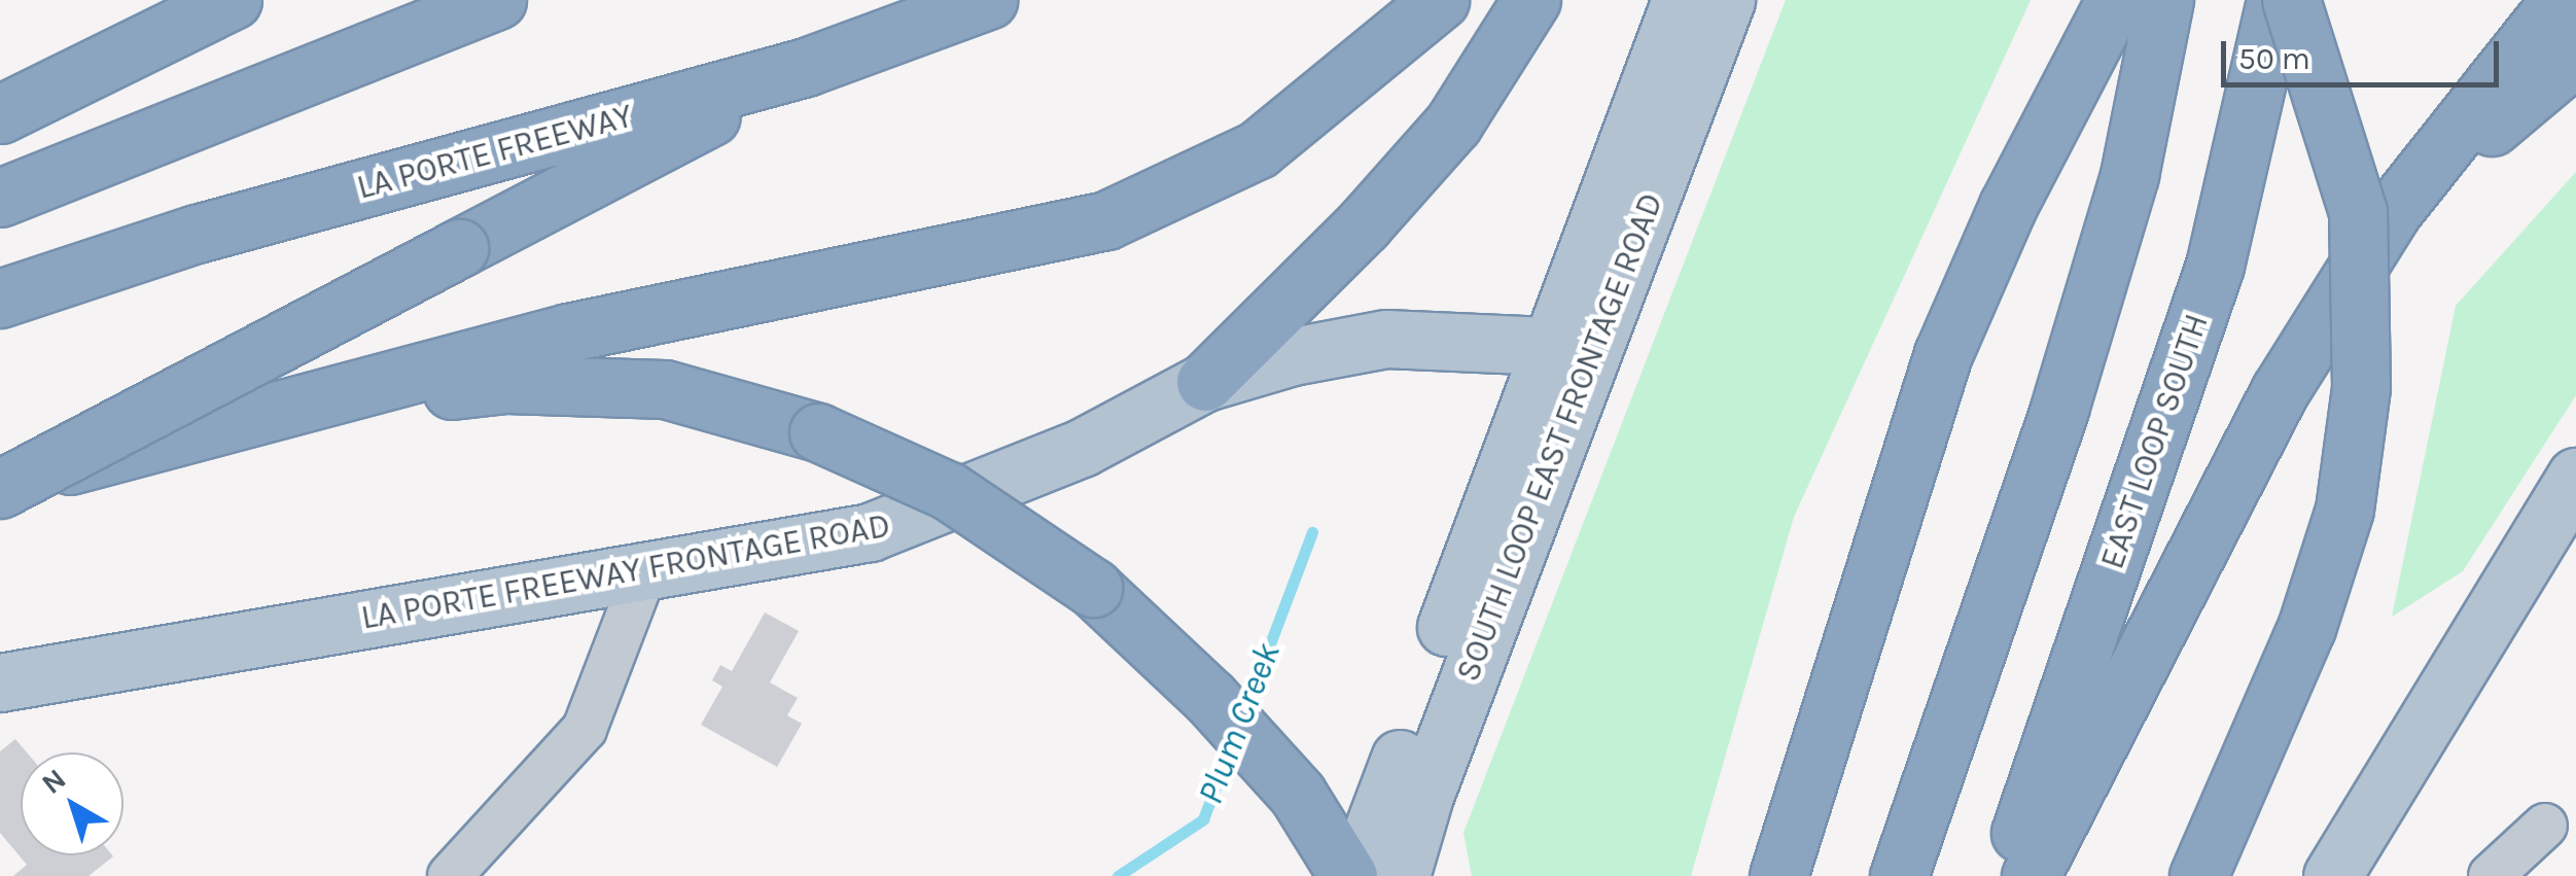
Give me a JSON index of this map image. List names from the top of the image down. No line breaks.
{"streets":{"highway":["LA PORTE FREEWAY","EAST LOOP SOUTH"],"main road":["SOUTH LOOP EAST FRONTAGE ROAD","LA PORTE FREEWAY FRONTAGE ROAD"]},"crossings":[["SOUTH LOOP EAST FRONTAGE ROAD","LA PORTE FREEWAY FRONTAGE ROAD"]],"water":["Plum Creek"],"scale_bar":"50 m","north":"top left"}
